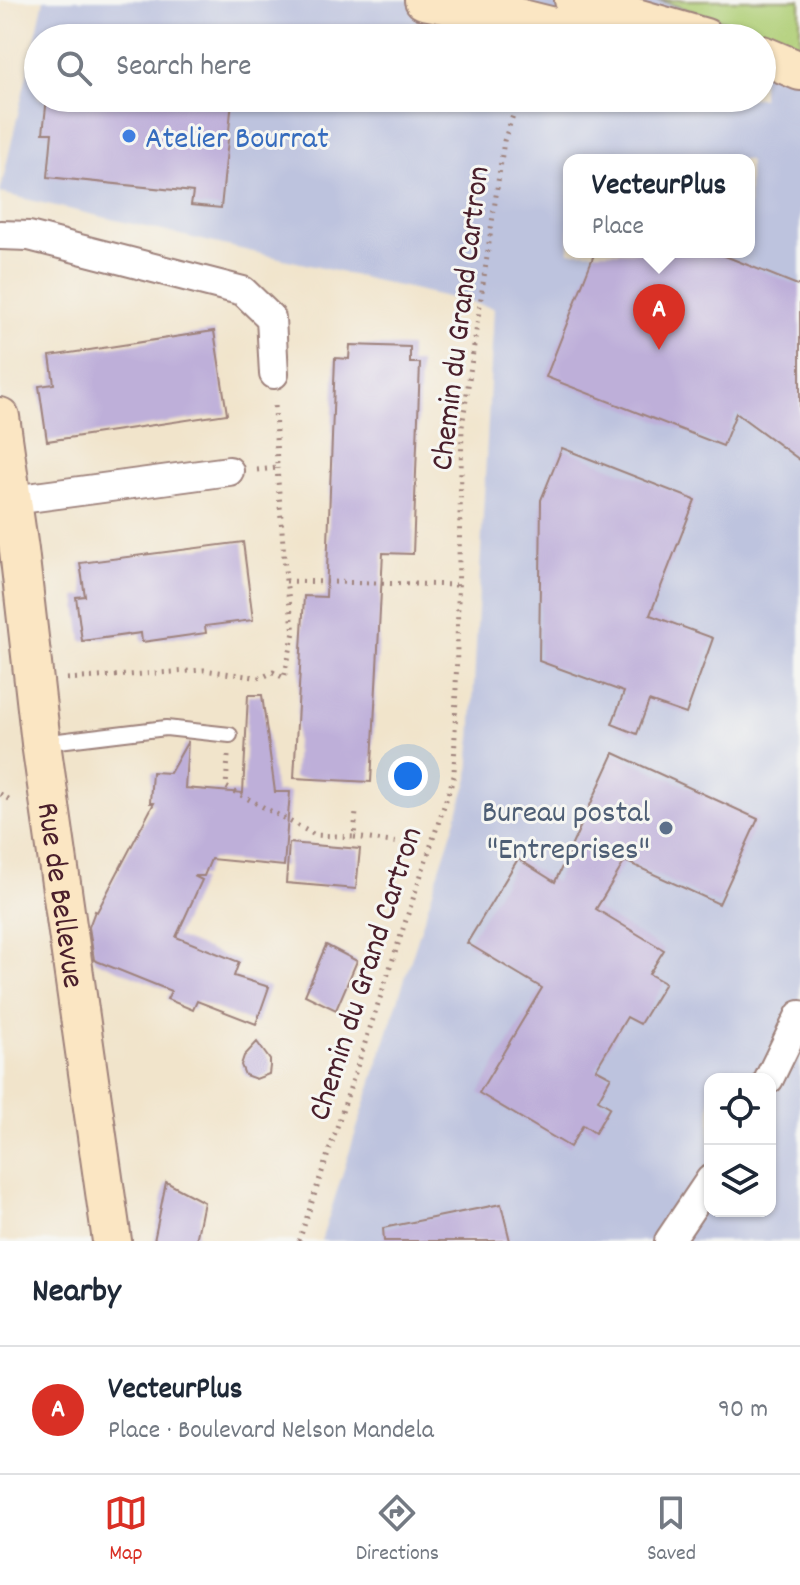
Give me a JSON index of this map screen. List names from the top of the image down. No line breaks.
{"streets":{"street":["Rue de Bellevue"],"path":["Chemin du Grand Cartron"]},"places":["Atelier Bourrat","Bureau postal \"Entreprises\""],"page":{"search":"Search here","popup":["VecteurPlus","Place"],"pins":"A","heading":"Nearby","list":[{"mark":"A","name":"VecteurPlus","note":"Place · Boulevard Nelson Mandela","value":"90 m"}],"nav":["Map","Directions","Saved"]}}
